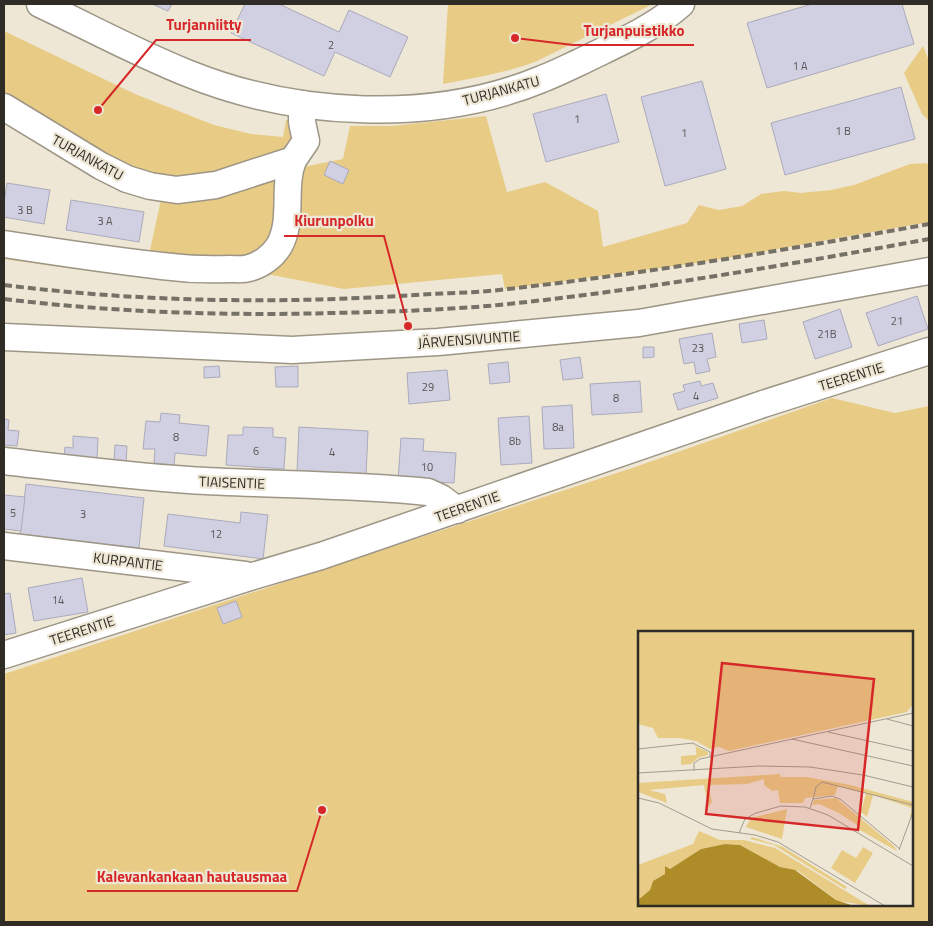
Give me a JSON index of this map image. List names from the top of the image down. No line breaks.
{"streets":{"street":["TURJANKATU","JÄRVENSIVUNTIE","TEERENTIE","TIAISENTIE","KURPANTIE"]},"crossings":[["TEERENTIE","TIAISENTIE"],["TEERENTIE","KURPANTIE"]],"places":["Turjanpuistikko","Turjanniitty","Kiurunpolku","Kalevankankaan hautausmaa"],"house_numbers":["2","1 A","1","1 B","1","3 B","3 A","21","21B","23","29","4","8","8a","8","8b","6","4","10","5","3","12","14"]}
